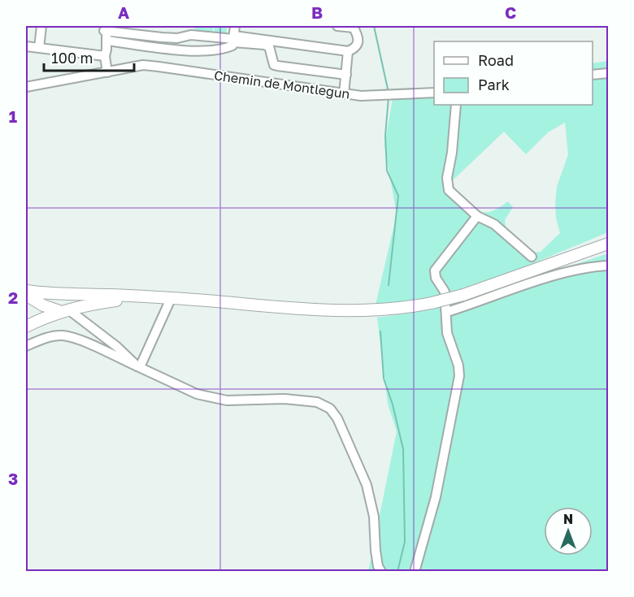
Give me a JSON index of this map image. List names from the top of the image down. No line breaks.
{"streets":{"street":["Chemin de Montlegun"]},"legend":["Road","Park"],"scale_bar":"100 m","north":"top","grid":{"columns":["A","B","C"],"rows":["1","2","3"]}}
